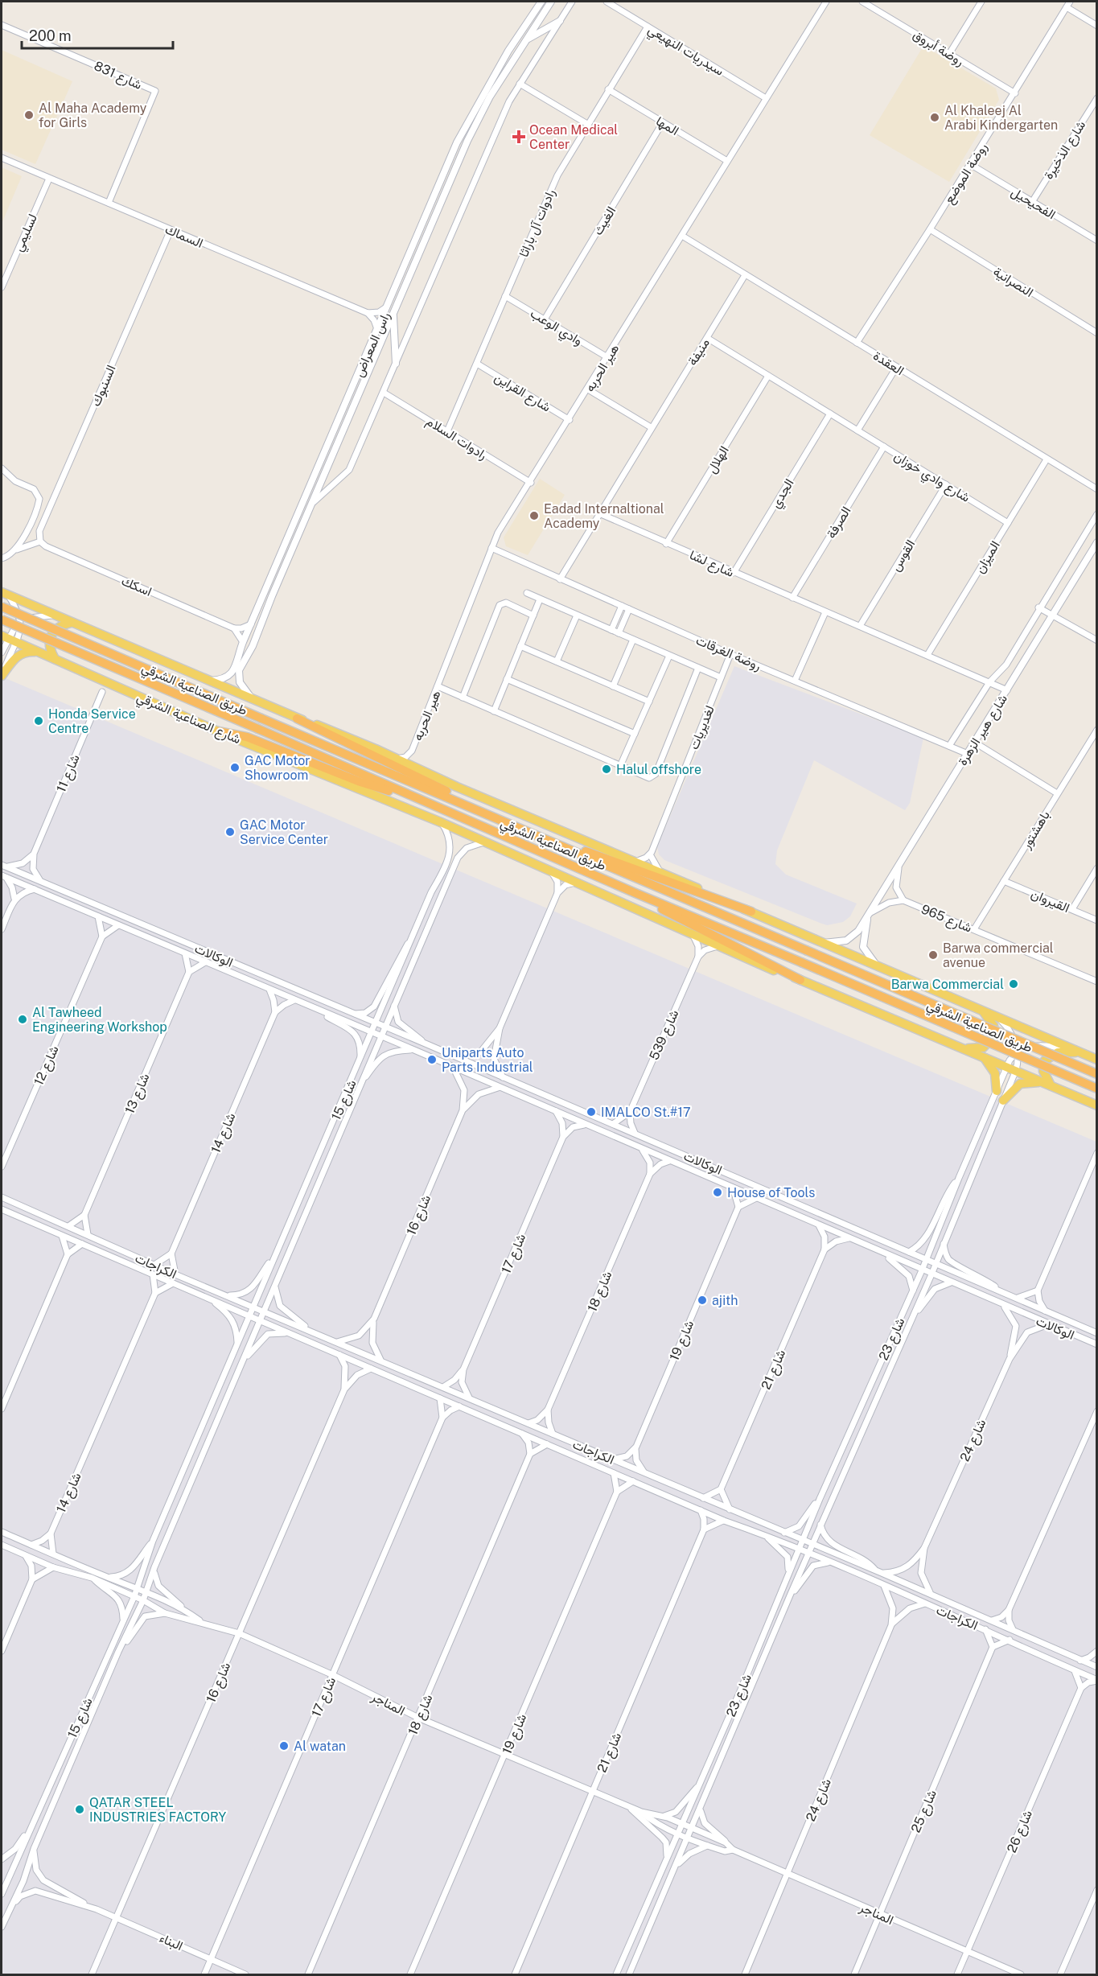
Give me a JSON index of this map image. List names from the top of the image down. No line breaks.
{"streets":{"highway":["طريق الصناعية الشرقي"],"main road":["شارع الصناعية الشرقي"],"street":["روضة أبروق","سيدريات النهيعي","شارع 831","المها","شارع الذخيرة","روضة الموضع","الفحيحيل","الغيث","رادوات آل باراثا","لسليمي","السماك","النصرانية","وادي الوعب","راس المعراض","منيفة","العقدة","هير الحربه","السنبوك","شارع القراين","رادوات السلام","الهلال","شارع وادي خوزان","الجدي","الصرفة","القوس","الميزان","شارع لشا","اسكك","روضة الغرقات","لغديريات","شارع هير الزهرة","شارع 11","باهشتور","القيروان","شارع 965","الوكالات","شارع 539","شارع 12","شارع 13","شارع 15","شارع 14","شارع 16","شارع 17","الكراجات","شارع 18","شارع 23","شارع 19","شارع 21","شارع 24","المناجر","شارع 25","شارع 26","البناء"]},"crossings":[["روضة أبروق","روضة الموضع"],["سيدريات النهيعي","رادوات آل باراثا"],["سيدريات النهيعي","هير الحربه"],["شارع 831","السماك"],["المها","الغيث"],["المها","رادوات آل باراثا"],["المها","هير الحربه"],["شارع الذخيرة","الفحيحيل"],["روضة الموضع","الفحيحيل"],["روضة الموضع","النصرانية"],["روضة الموضع","العقدة"],["الغيث","وادي الوعب"],["رادوات آل باراثا","وادي الوعب"],["رادوات آل باراثا","شارع القراين"],["رادوات آل باراثا","رادوات السلام"],["لسليمي","السماك"],["السماك","السنبوك"],["وادي الوعب","هير الحربه"],["راس المعراض","رادوات السلام"],["منيفة","العقدة"],["منيفة","شارع وادي خوزان"],["منيفة","شارع لشا"],["منيفة","روضة الغرقات"],["العقدة","هير الحربه"],["العقدة","الميزان"],["هير الحربه","شارع القراين"],["هير الحربه","رادوات السلام"],["هير الحربه","روضة الغرقات"],["هير الحربه","طريق الصناعية الشرقي"],["السنبوك","اسكك"],["الهلال","شارع وادي خوزان"],["الهلال","شارع لشا"],["شارع وادي خوزان","الجدي"],["شارع وادي خوزان","الصرفة"],["شارع وادي خوزان","القوس"],["شارع وادي خوزان","الميزان"],["الجدي","شارع لشا"],["الصرفة","شارع لشا"],["القوس","شارع لشا"],["الميزان","شارع لشا"],["شارع لشا","شارع هير الزهرة"],["روضة الغرقات","لغديريات"],["روضة الغرقات","شارع هير الزهرة"],["طريق الصناعية الشرقي","شارع الصناعية الشرقي"],["طريق الصناعية الشرقي","شارع هير الزهرة"],["طريق الصناعية الشرقي","شارع 15"],["طريق الصناعية الشرقي","شارع 23"],["شارع الصناعية الشرقي","شارع 15"],["باهشتور","القيروان"],["باهشتور","شارع 965"],["الوكالات","شارع 15"],["الوكالات","شارع 16"],["الوكالات","شارع 23"],["الوكالات","شارع 24"],["شارع 15","الكراجات"],["شارع 15","المناجر"],["شارع 15","البناء"],["شارع 16","الكراجات"],["شارع 16","المناجر"],["شارع 16","البناء"],["شارع 17","الكراجات"],["شارع 17","المناجر"],["شارع 17","البناء"],["الكراجات","شارع 23"],["الكراجات","شارع 24"],["شارع 18","المناجر"],["شارع 23","المناجر"],["شارع 19","المناجر"],["شارع 21","المناجر"],["شارع 24","المناجر"],["المناجر","شارع 25"],["المناجر","شارع 26"]],"places":{"other":["Al Maha Academy for Girls","Al Khaleej Al Arabi Kindergarten","Eadad Internaltional Academy","Honda Service Centre","GAC Motor Showroom","Halul offshore","GAC Motor Service Center","Barwa commercial avenue","Barwa Commercial","Al Tawheed Engineering Workshop","Uniparts Auto Parts Industrial","IMALCO St.#17","House of Tools","ajith","Al watan","QATAR STEEL INDUSTRIES FACTORY"],"health":["Ocean Medical Center"]},"scale_bar":"200 m"}
